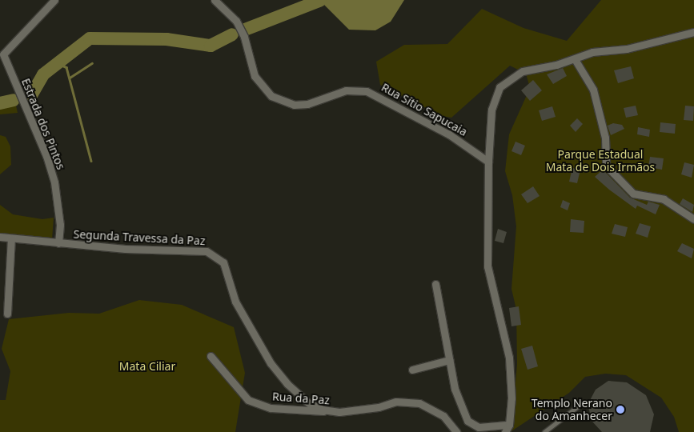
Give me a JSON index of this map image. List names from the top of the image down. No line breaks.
{"streets":{"street":["Rua Sítio Sapucaia","Estrada dos Pintos","Segunda Travessa da Paz","Rua da Paz"]},"crossings":[["Estrada dos Pintos","Segunda Travessa da Paz"],["Segunda Travessa da Paz","Rua da Paz"]],"parks":["Parque Estadual Mata de Dois Irmãos","Mata Ciliar"],"places":["Templo Nerano do Amanhecer"]}
